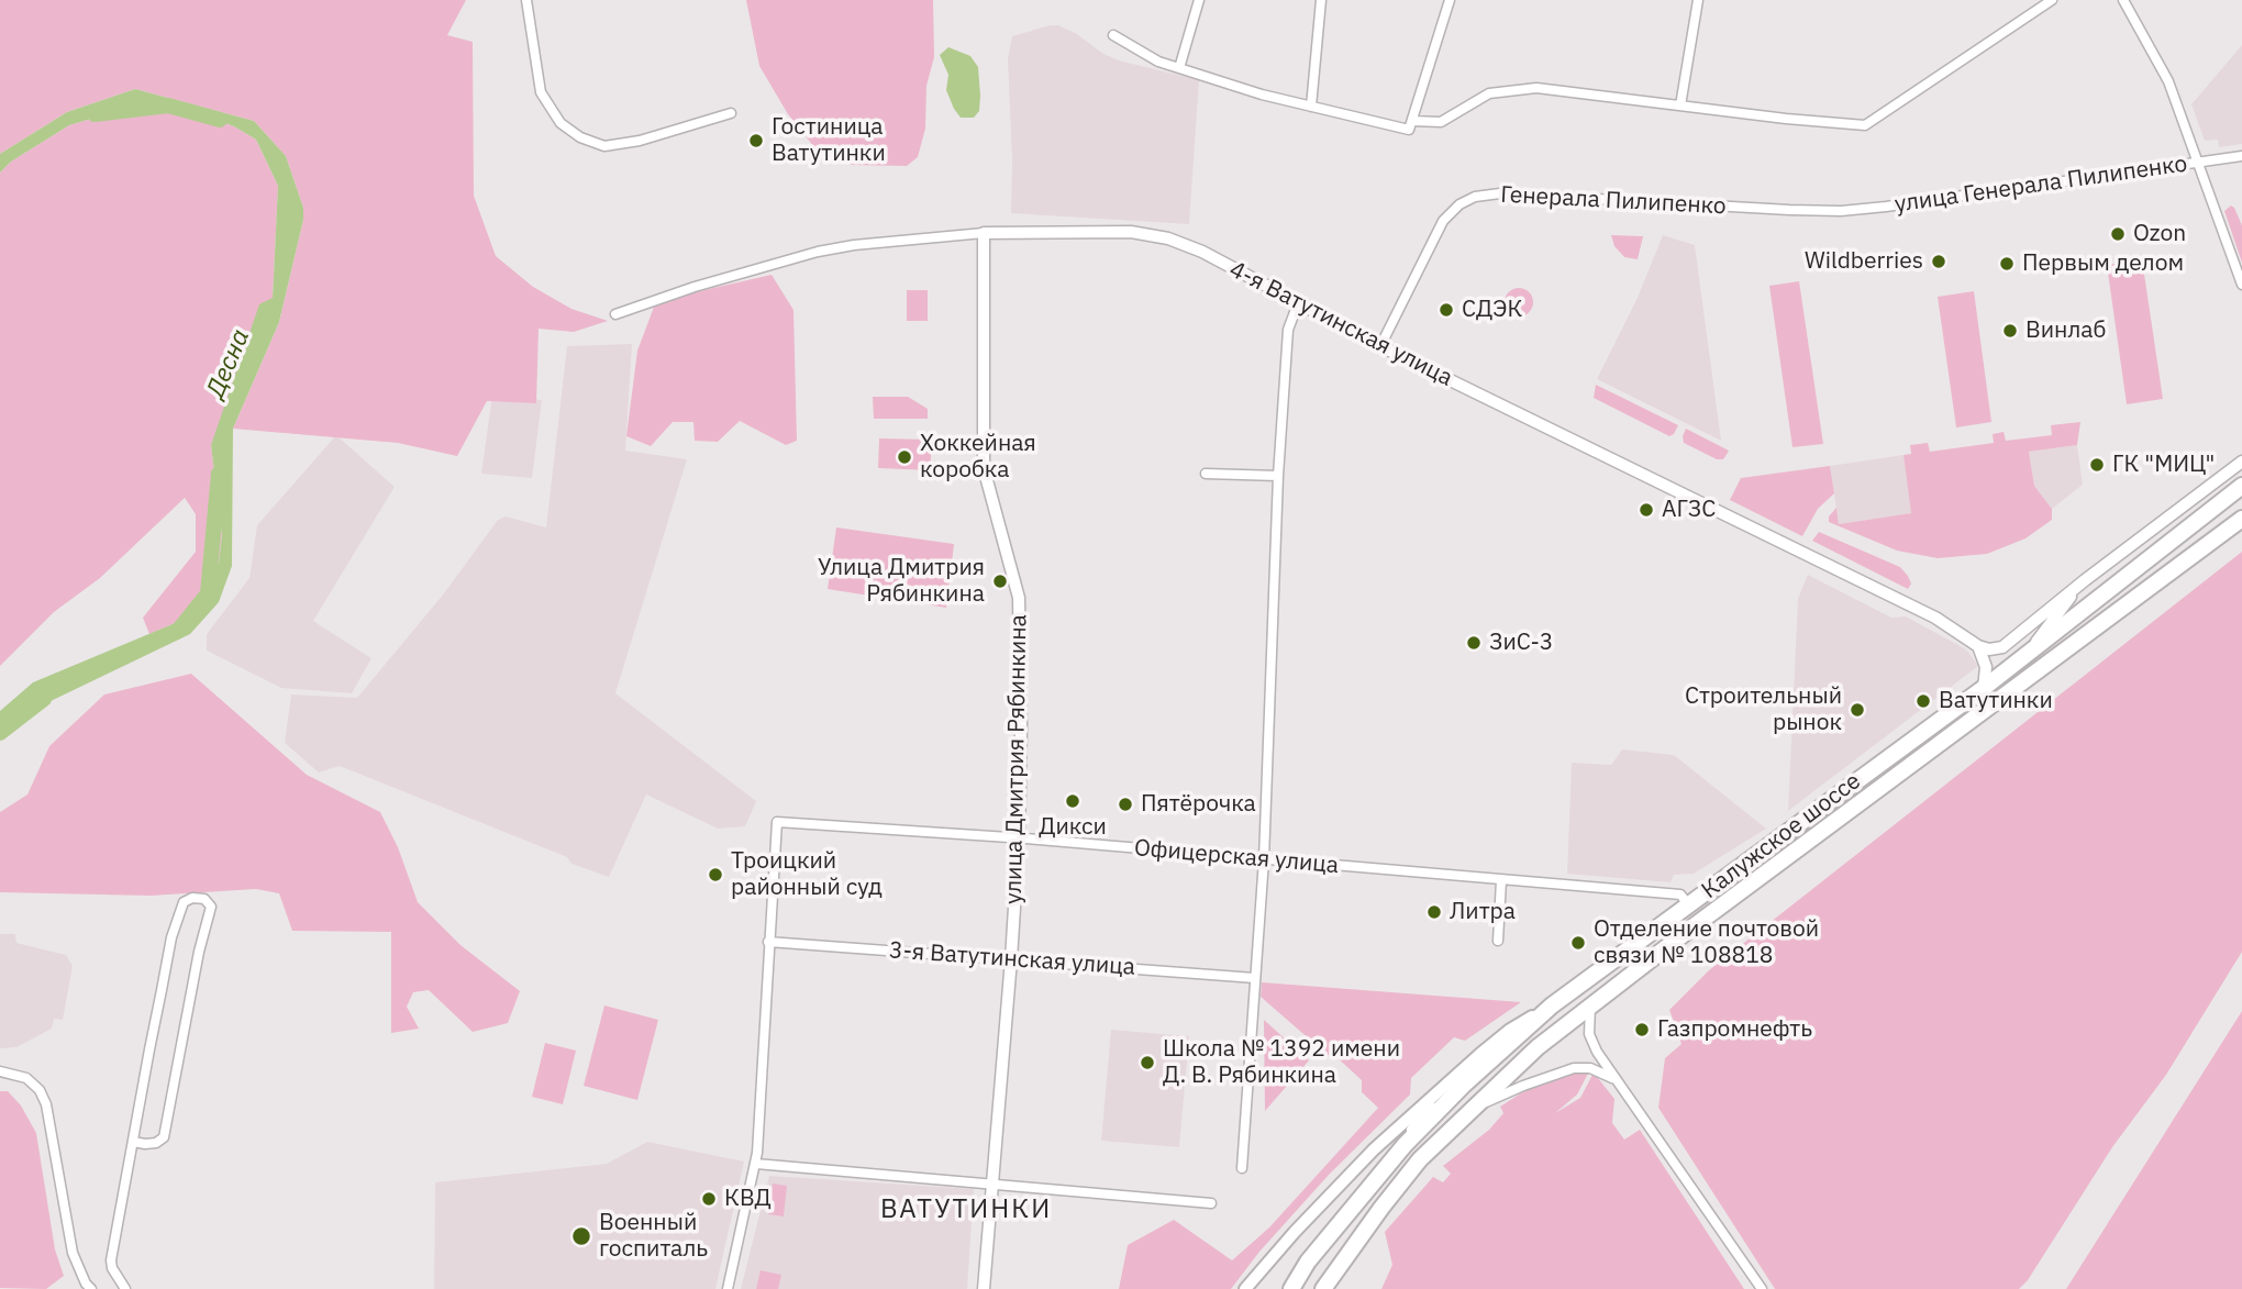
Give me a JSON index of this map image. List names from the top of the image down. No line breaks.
{"streets":{"highway":["Калужское шоссе"],"street":["улица Генерала Пилипенко","Генерала Пилипенко","4-я Ватутинская улица","улица Дмитрия Рябинкина","Офицерская улица","3-я Ватутинская улица"]},"crossings":[["улица Генерала Пилипенко","Генерала Пилипенко"],["Генерала Пилипенко","4-я Ватутинская улица"],["4-я Ватутинская улица","улица Дмитрия Рябинкина"],["улица Дмитрия Рябинкина","Офицерская улица"],["улица Дмитрия Рябинкина","3-я Ватутинская улица"],["Калужское шоссе","Офицерская улица"],["Офицерская улица","3-я Ватутинская улица"]],"districts":["ВАТУТИНКИ"],"water":["Десна"],"places":["Гостиница Ватутинки","Ozon","Wildberries","Первым делом","СДЭК","Винлаб","Хоккейная коробка","ГК \"МИЦ\"","АГЗС","Улица Дмитрия Рябинкина","ЗиС-3","Ватутинки","Строительный рынок","Дикси","Пятёрочка","Троицкий районный суд","Литра","Отделение почтовой связи № 108818","Газпромнефть","Школа № 1392 имени Д. В. Рябинкина","КВД","Военный госпиталь"]}
